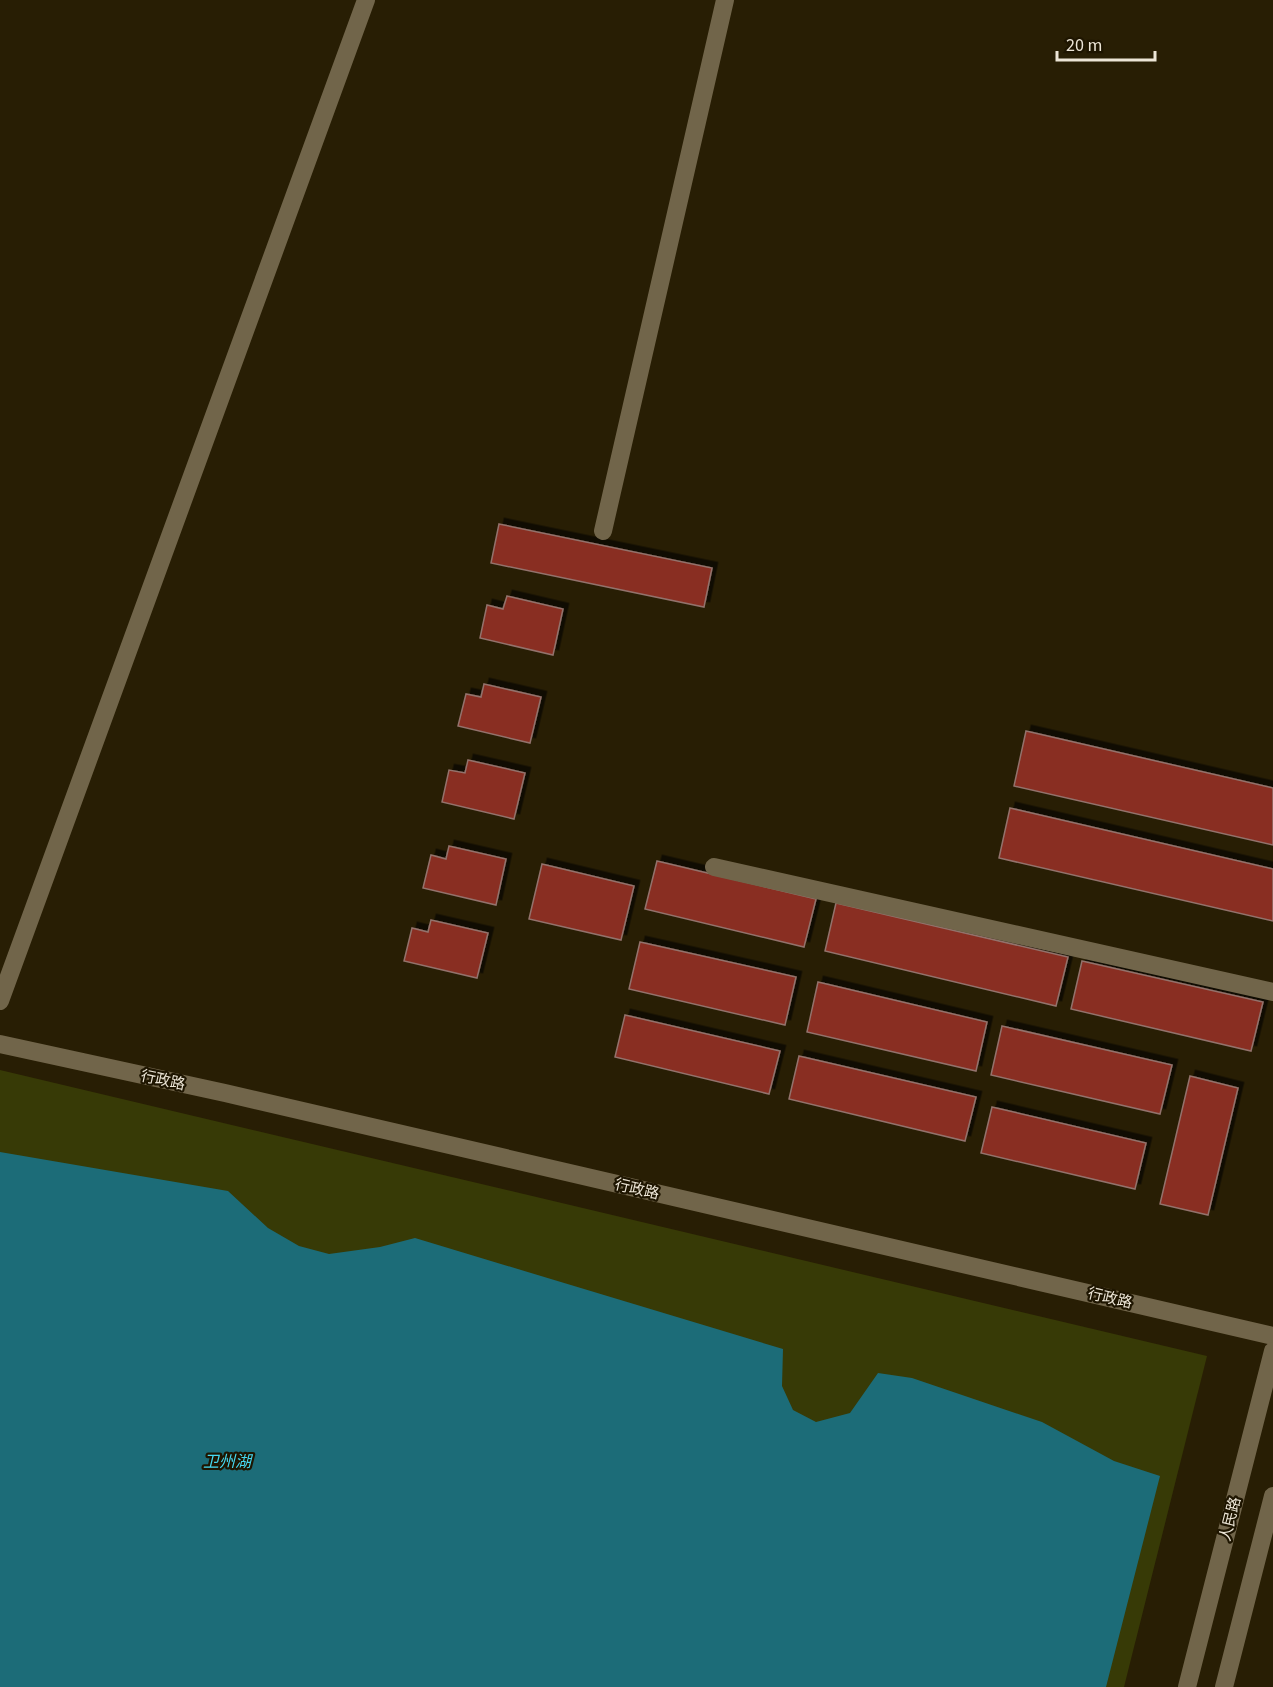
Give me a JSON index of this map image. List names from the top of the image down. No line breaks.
{"streets":{"street":["行政路","人民路"]},"water":["卫州湖"],"scale_bar":"20 m"}
